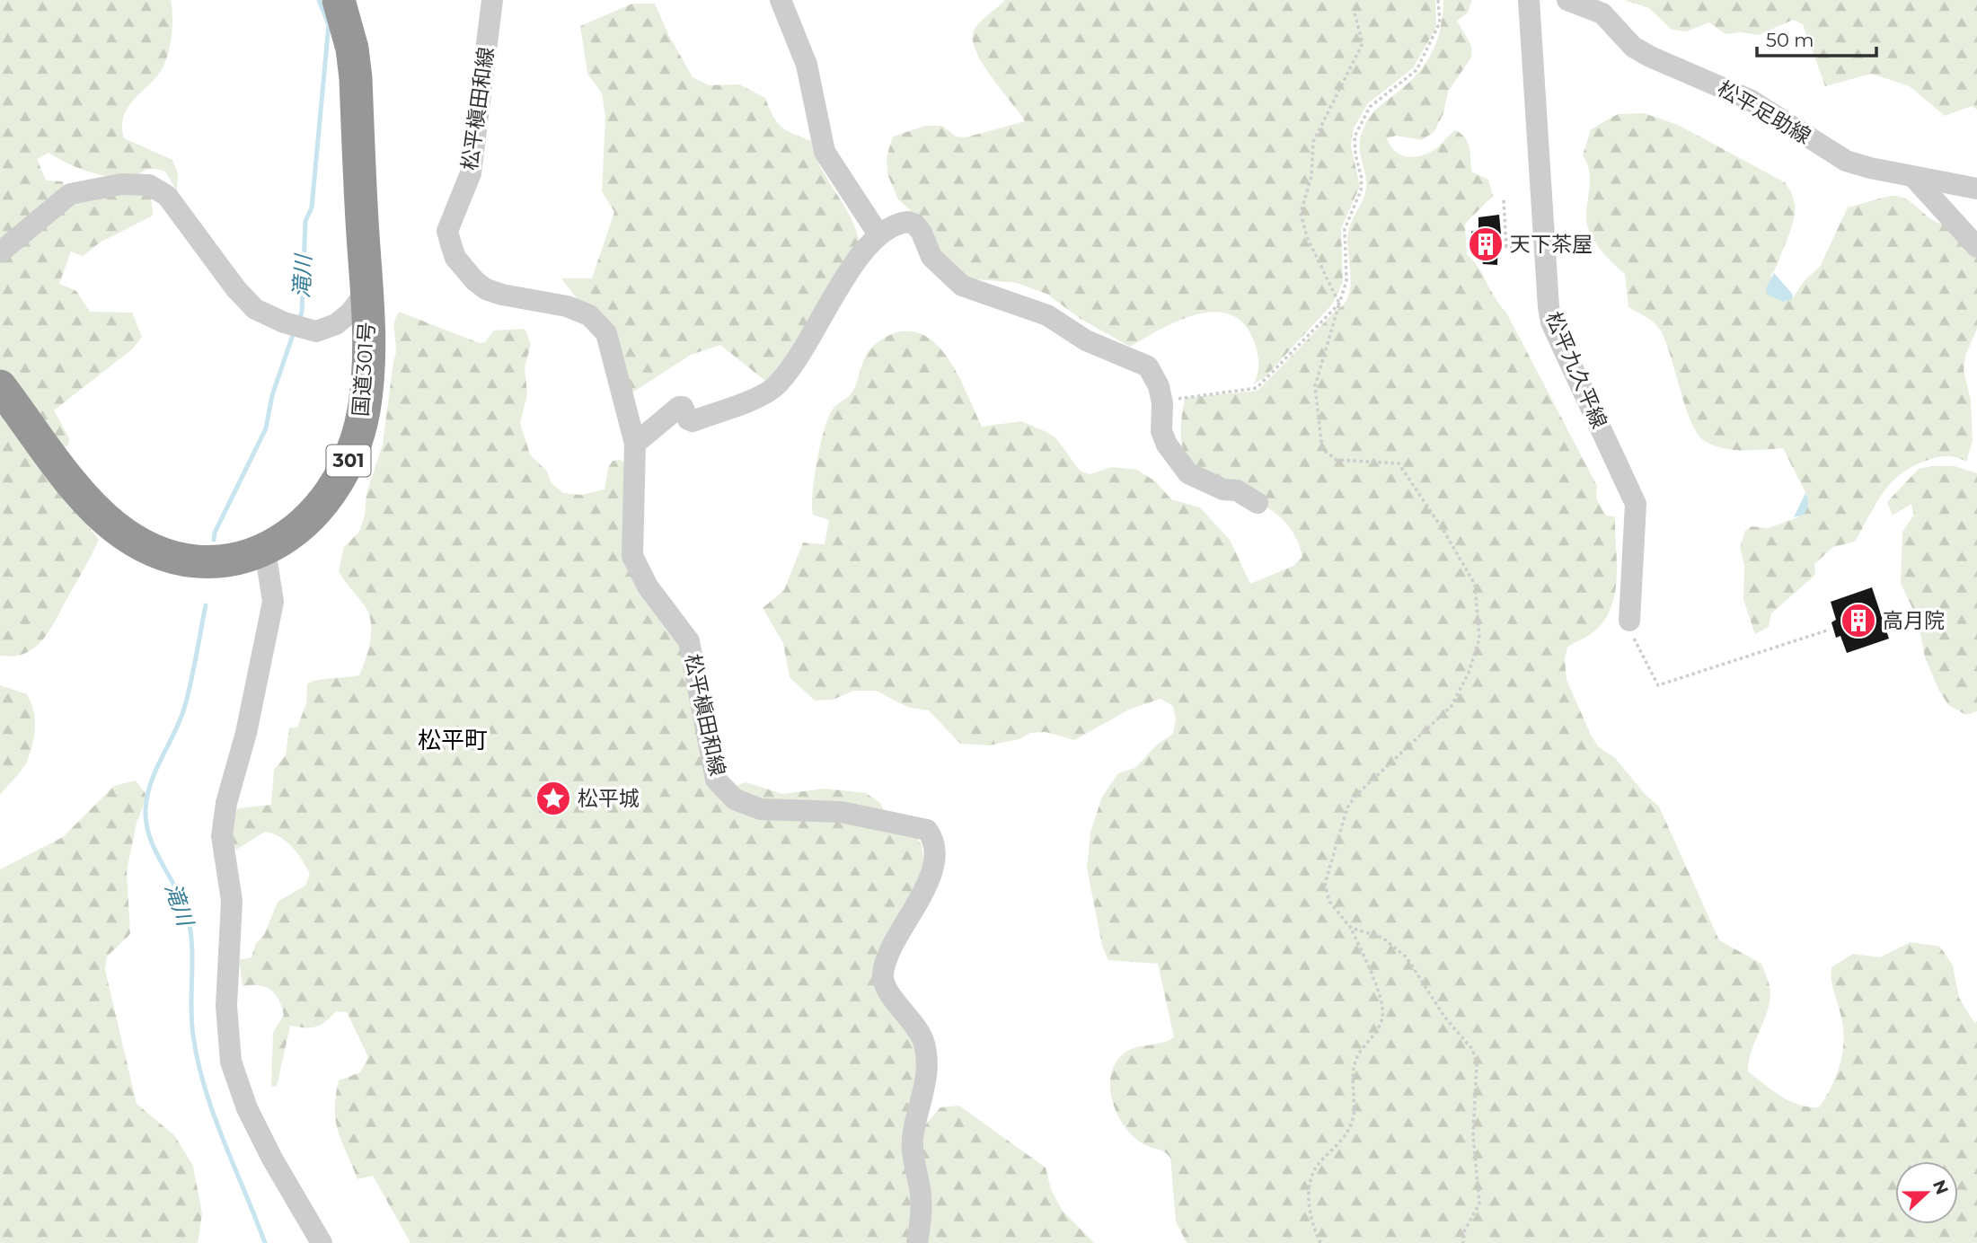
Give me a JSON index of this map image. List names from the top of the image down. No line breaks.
{"streets":{"highway":["国道301号","301"],"street":["松平槇田和線","松平足助線","松平九久平線"]},"districts":["松平町"],"water":["滝川"],"places":{"building":["天下茶屋","高月院"],"place":["松平城"]},"scale_bar":"50 m","north":"right"}
